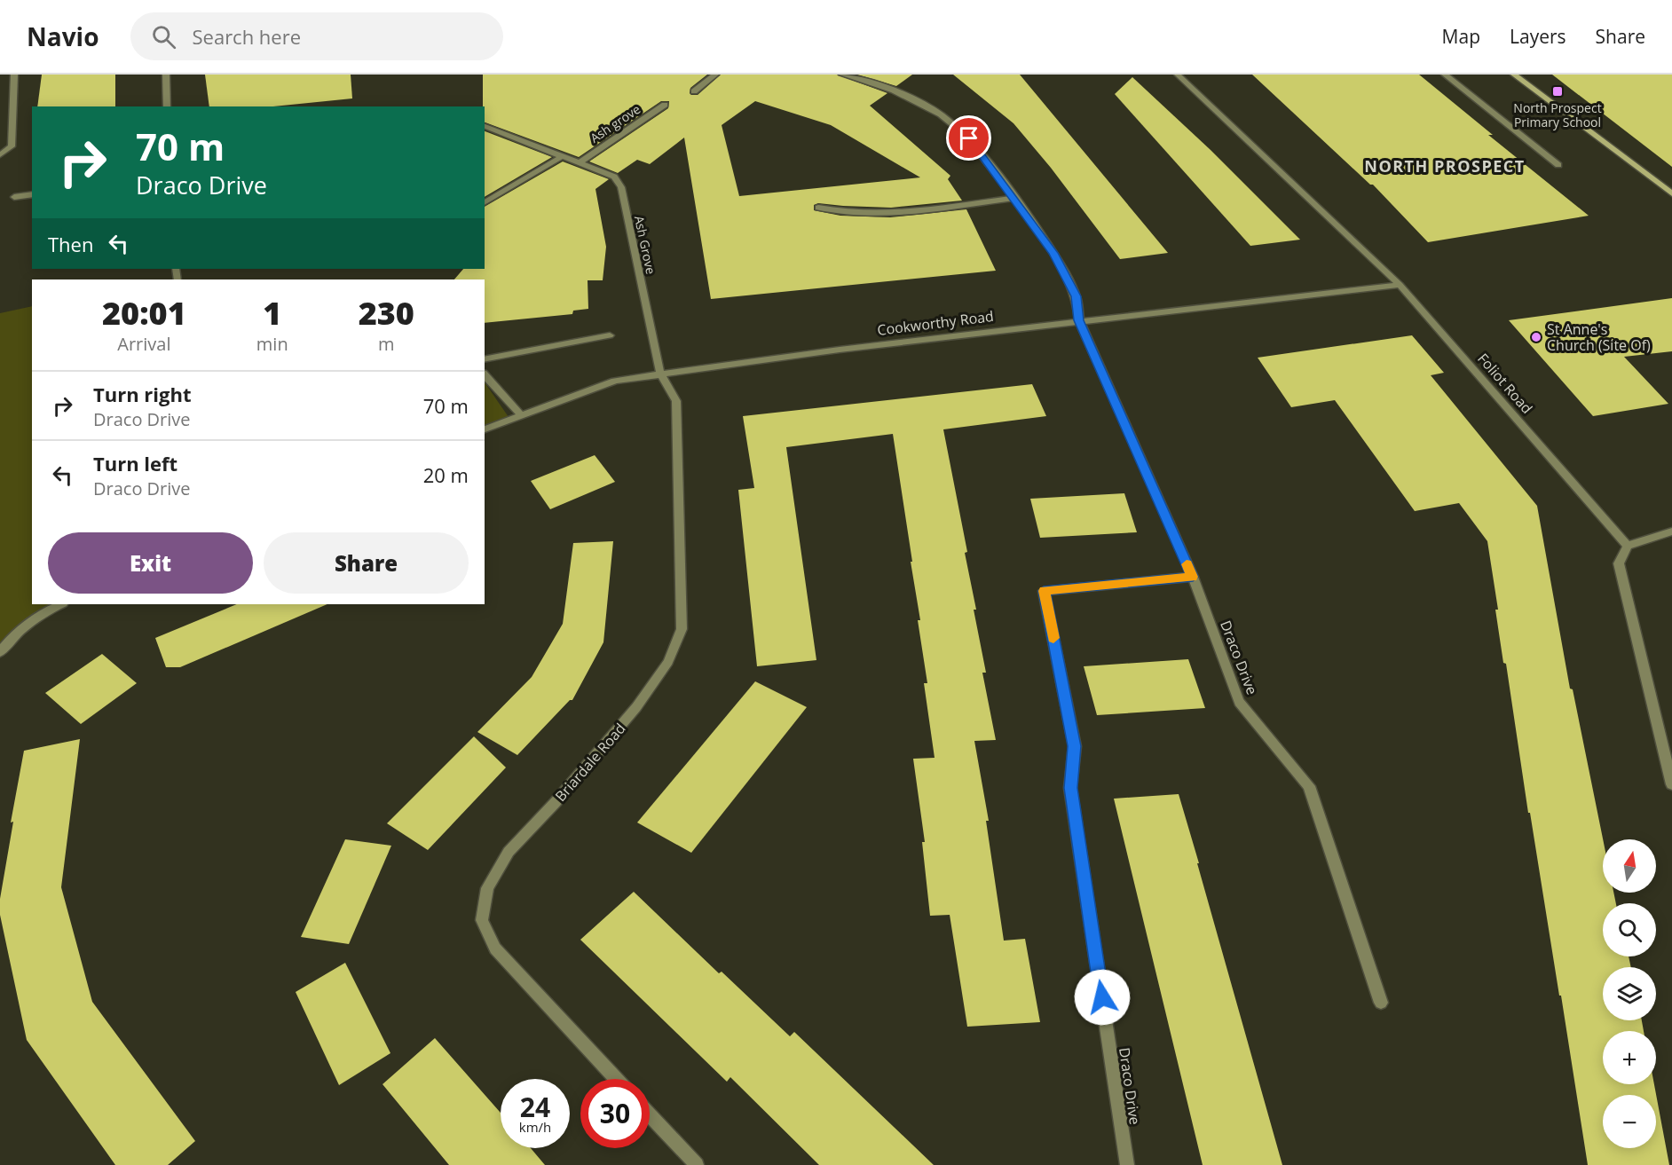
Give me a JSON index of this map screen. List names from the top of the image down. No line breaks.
{"streets":{"street":["Ash grove","Ash Grove","Cookworthy Road","Foliot Road","Draco Drive","Briardale Road"]},"crossings":[["Ash grove","Ash Grove"],["Ash Grove","Cookworthy Road"],["Ash Grove","Briardale Road"],["Cookworthy Road","Foliot Road"],["Cookworthy Road","Draco Drive"],["Cookworthy Road","Briardale Road"]],"districts":["NORTH PROSPECT"],"places":{"transit":["North Prospect Primary School"],"other":["St Anne's Church (Site Of)"]},"north":"top","page":{"header":"Navio","search":"Search here","nav":["Map","Layers","Share"],"turn":["70 m","Draco Drive"],"then":"Then","eta":["20:01","Arrival","1","min","230","m"],"list":[{"name":"Turn right","note":"Draco Drive","value":"70 m"},{"name":"Turn left","note":"Draco Drive","value":"20 m"}],"buttons":["Exit","Share"],"map_buttons":["+","−"],"speed":"24 km/h","limit":"30"}}
